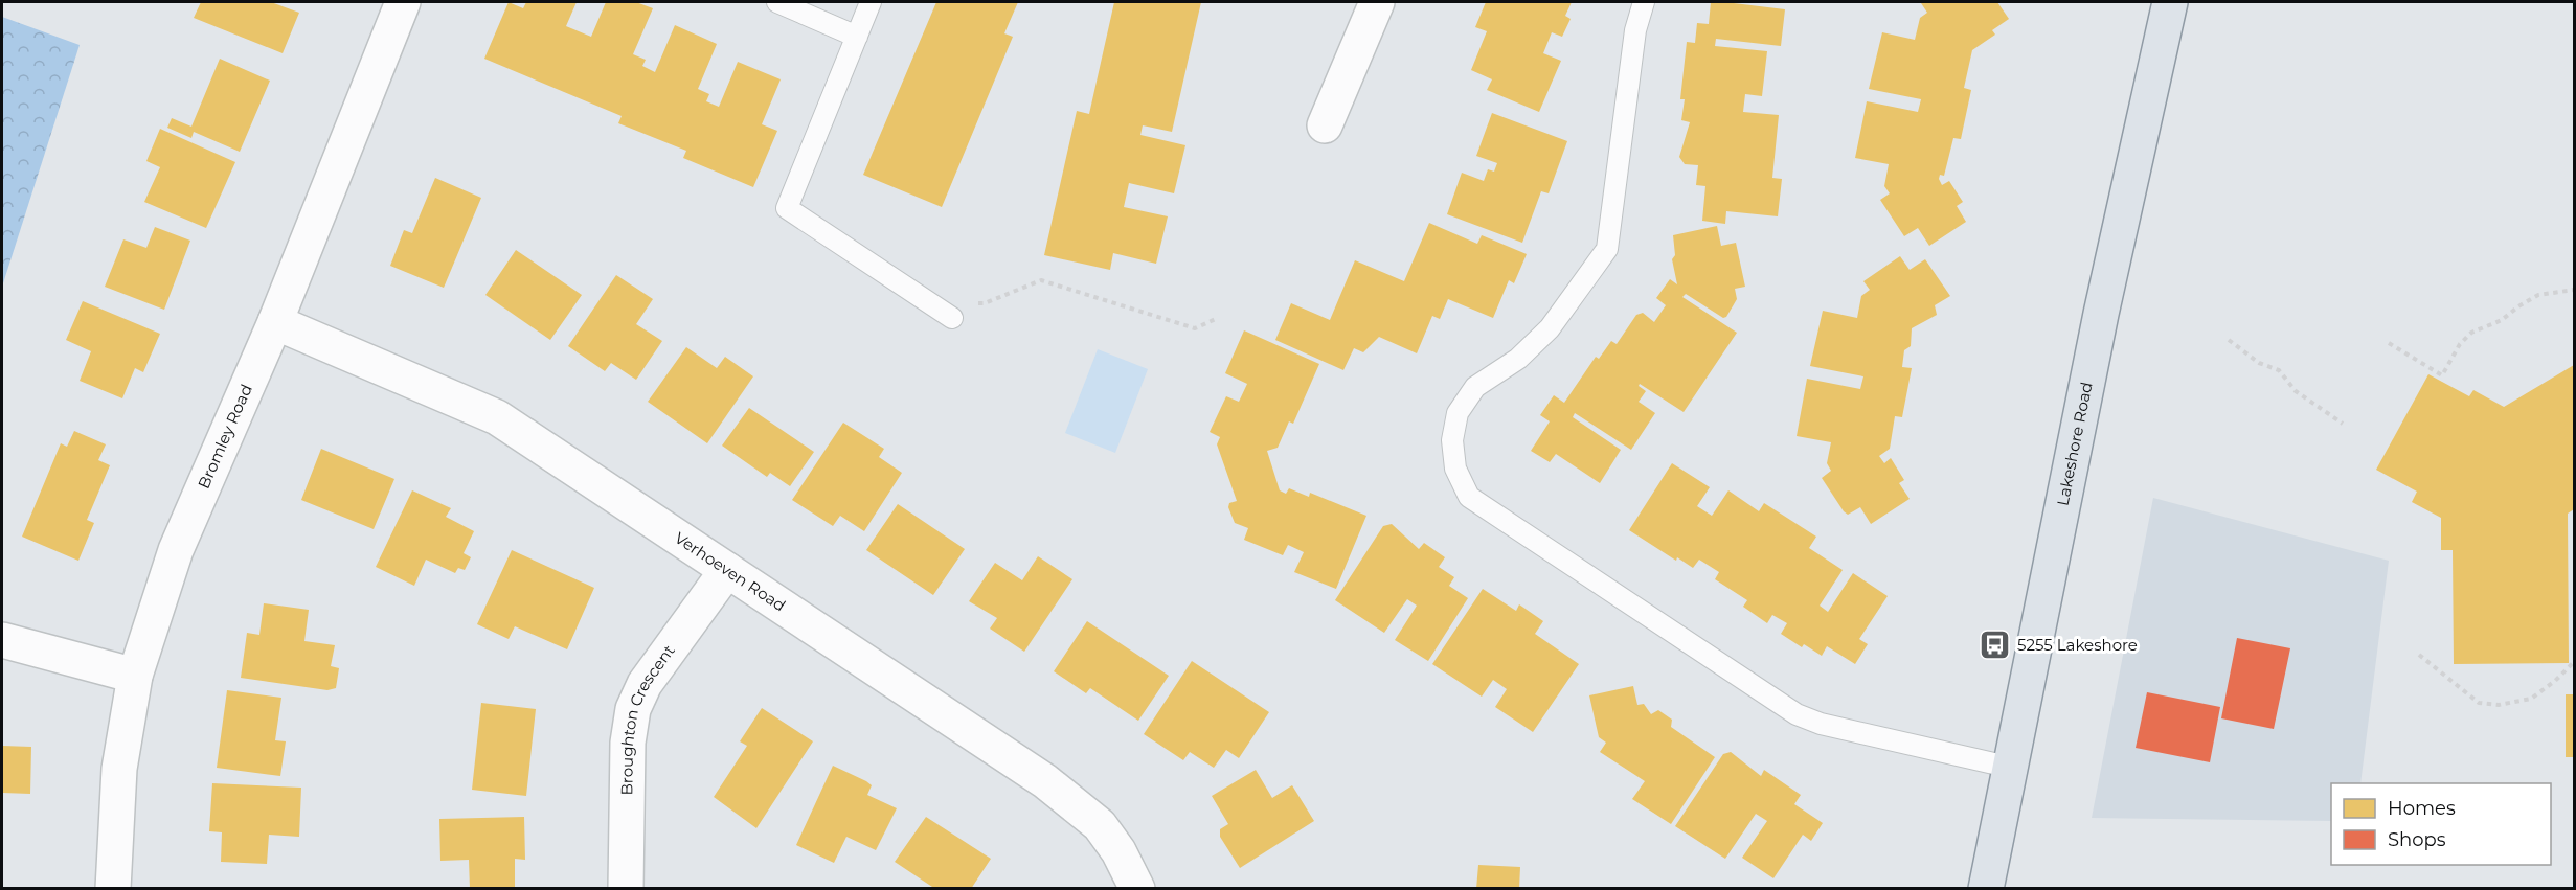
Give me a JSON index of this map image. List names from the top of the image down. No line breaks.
{"streets":{"main road":["Lakeshore Road"],"street":["Bromley Road","Verhoeven Road","Broughton Crescent"]},"crossings":[["Bromley Road","Verhoeven Road"],["Verhoeven Road","Broughton Crescent"]],"places":{"bus stop":["5255 Lakeshore"]},"legend":["Homes","Shops"]}
